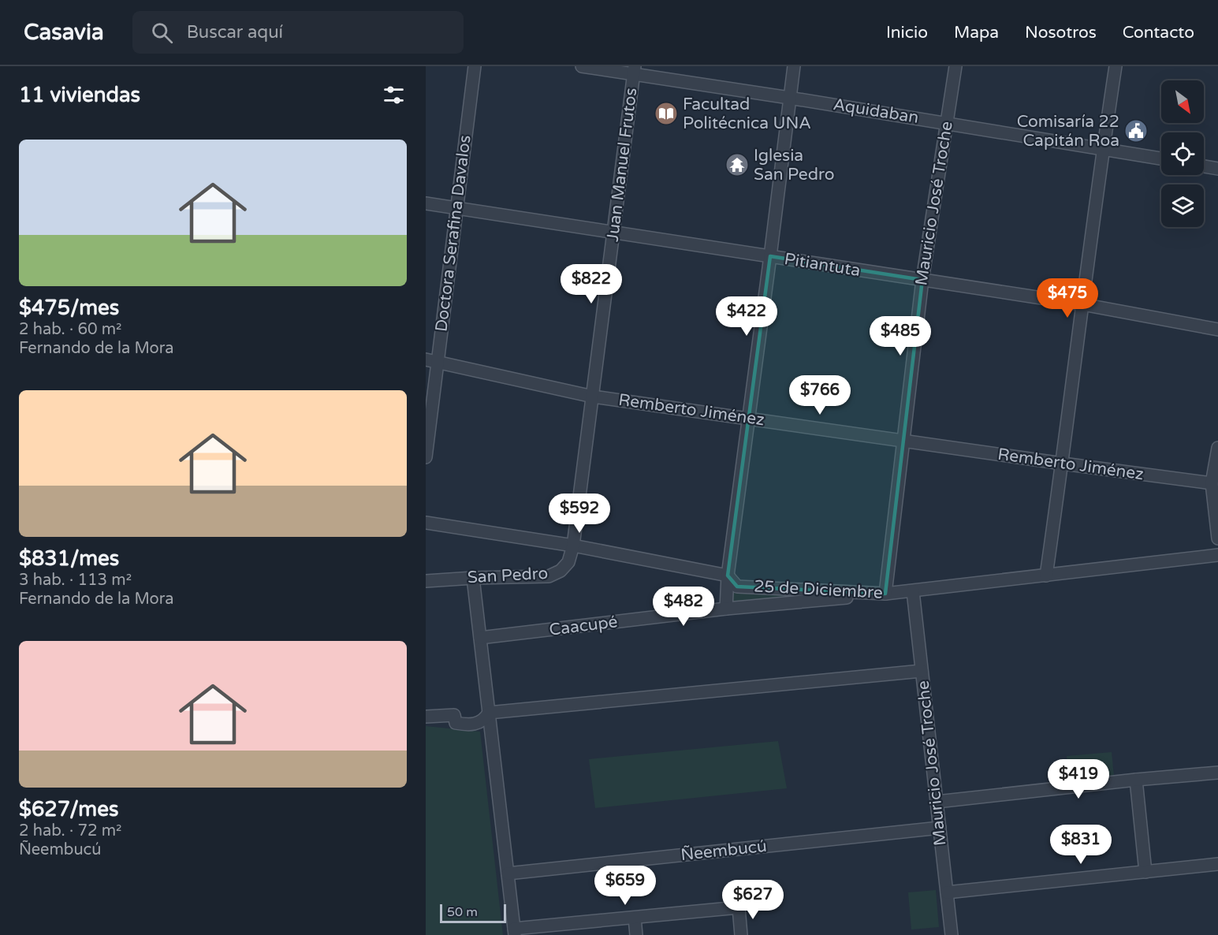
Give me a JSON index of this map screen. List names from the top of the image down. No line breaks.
{"streets":{"street":["Aquidaban","Juan Manuel Frutos","Mauricio José Troche","Doctora Serafina Davalos","Pitiantuta","Remberto Jiménez","San Pedro","25 de Diciembre","Caacupé","Ñeembucú"]},"crossings":[["Aquidaban","Juan Manuel Frutos"],["Aquidaban","Mauricio José Troche"],["Juan Manuel Frutos","Pitiantuta"],["Juan Manuel Frutos","Remberto Jiménez"],["Juan Manuel Frutos","San Pedro"],["Juan Manuel Frutos","25 de Diciembre"],["Mauricio José Troche","Pitiantuta"],["Mauricio José Troche","Remberto Jiménez"],["Mauricio José Troche","25 de Diciembre"],["Mauricio José Troche","Caacupé"],["Mauricio José Troche","Ñeembucú"],["Doctora Serafina Davalos","Pitiantuta"],["Doctora Serafina Davalos","Remberto Jiménez"],["San Pedro","25 de Diciembre"],["25 de Diciembre","Caacupé"]],"places":{"library":["Facultad Politécnica UNA"],"public building":["Comisaría 22 Capitán Roa"],"temple":["Iglesia San Pedro"]},"scale_bar":"50 m","north":"bottom right","page":{"header":"Casavia","search":"Buscar aquí","nav":["Inicio","Mapa","Nosotros","Contacto"],"heading":"11 viviendas","list":[{"name":"$475/mes","note":"2 hab. · 60 m² · Fernando de la Mora"},{"name":"$831/mes","note":"3 hab. · 113 m² · Fernando de la Mora"},{"name":"$627/mes","note":"2 hab. · 72 m² · Ñeembucú"}],"price":["$822","$475","$422","$485","$766","$592","$482","$419","$831","$659","$627"],"scale":"50 m"}}
